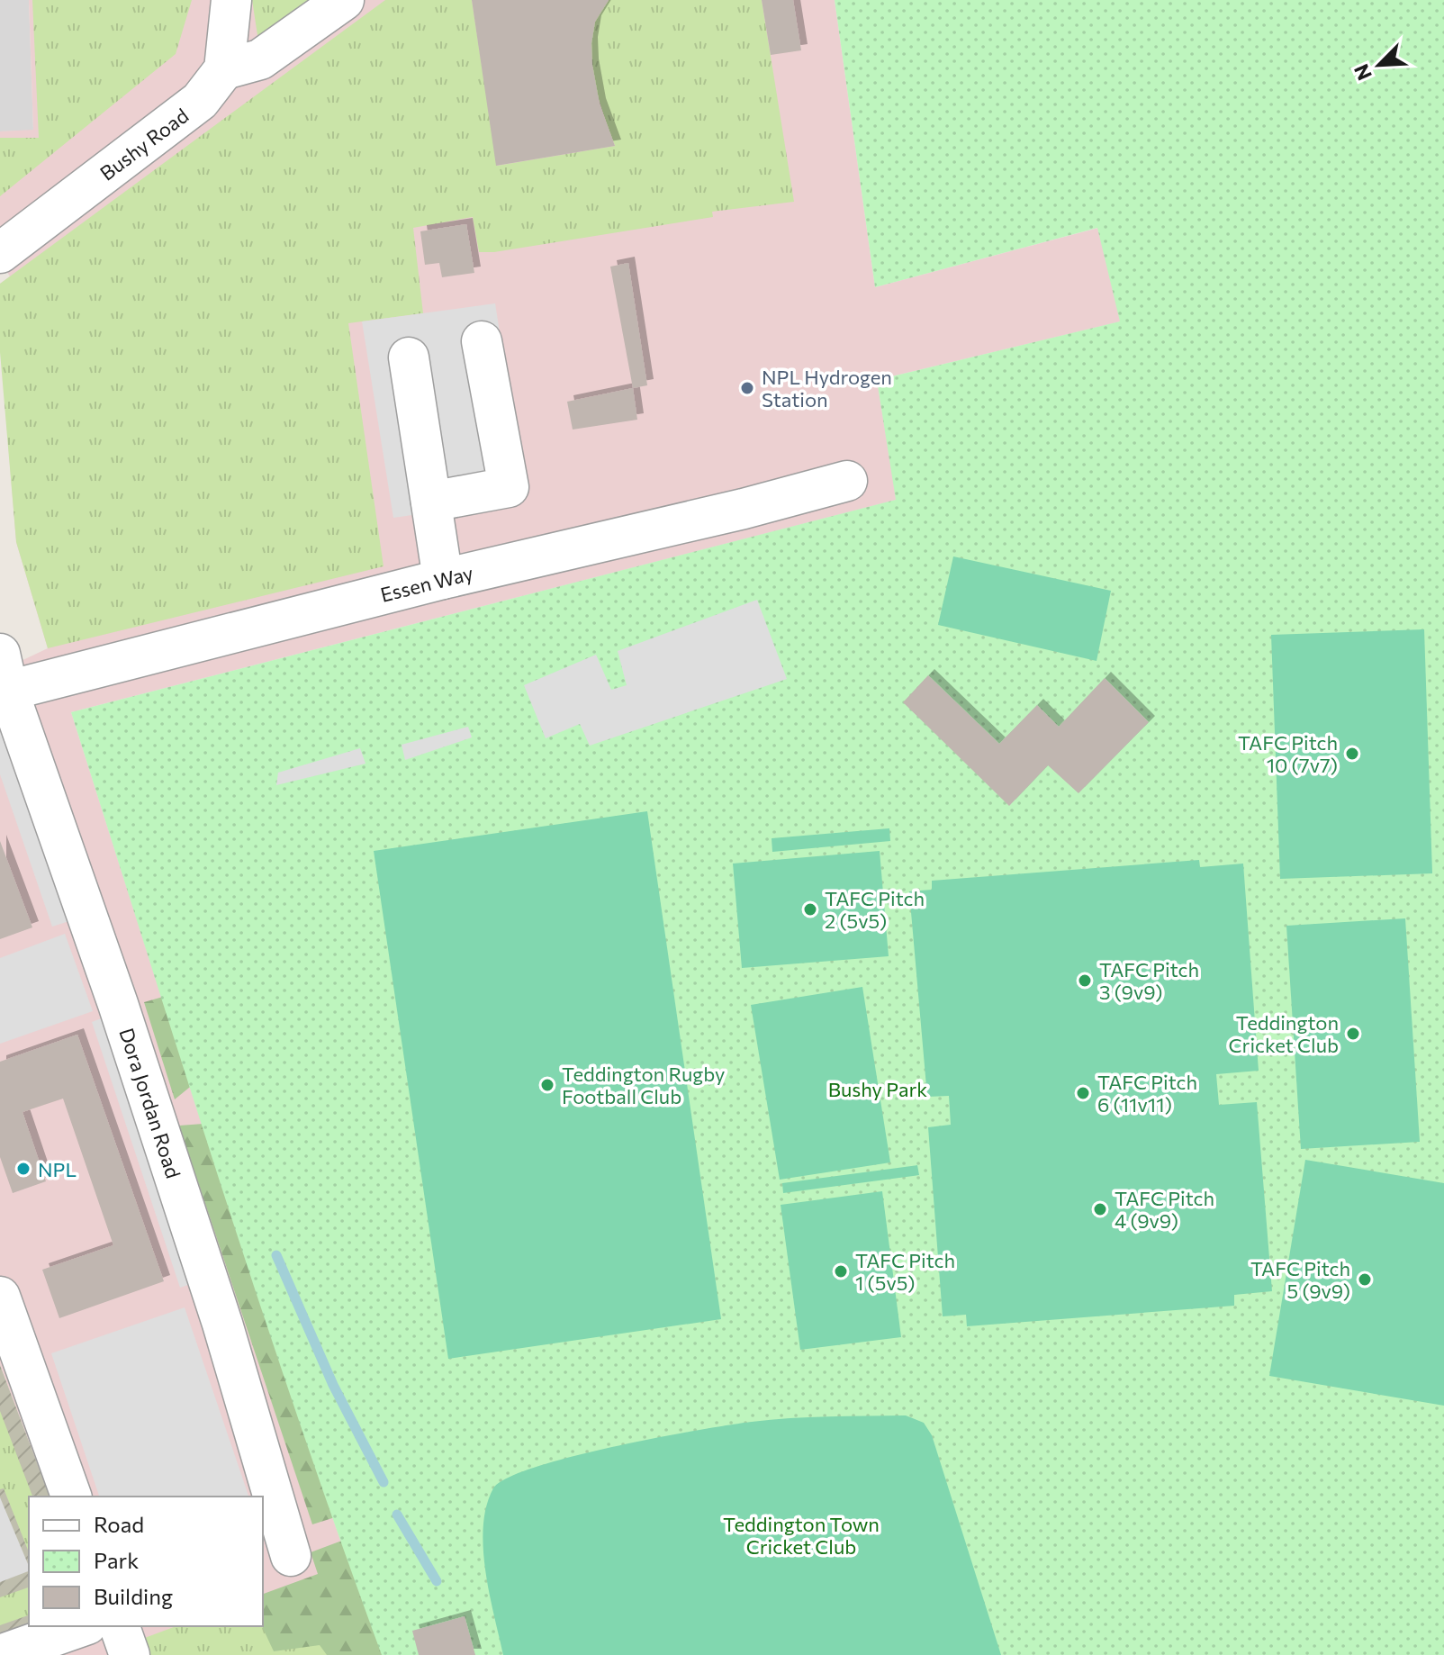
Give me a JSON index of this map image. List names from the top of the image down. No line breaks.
{"streets":{"street":["Bushy Road","Essen Way","Dora Jordan Road"]},"crossings":[["Essen Way","Dora Jordan Road"]],"parks":["Bushy Park","Teddington Town Cricket Club"],"places":["NPL Hydrogen Station","TAFC Pitch 10 (7v7)","TAFC Pitch 2 (5v5)","TAFC Pitch 3 (9v9)","Teddington Cricket Club","Teddington Rugby Football Club","TAFC Pitch 6 (11v11)","NPL","TAFC Pitch 4 (9v9)","TAFC Pitch 1 (5v5)","TAFC Pitch 5 (9v9)"],"legend":["Road","Park","Building"],"north":"bottom left"}
